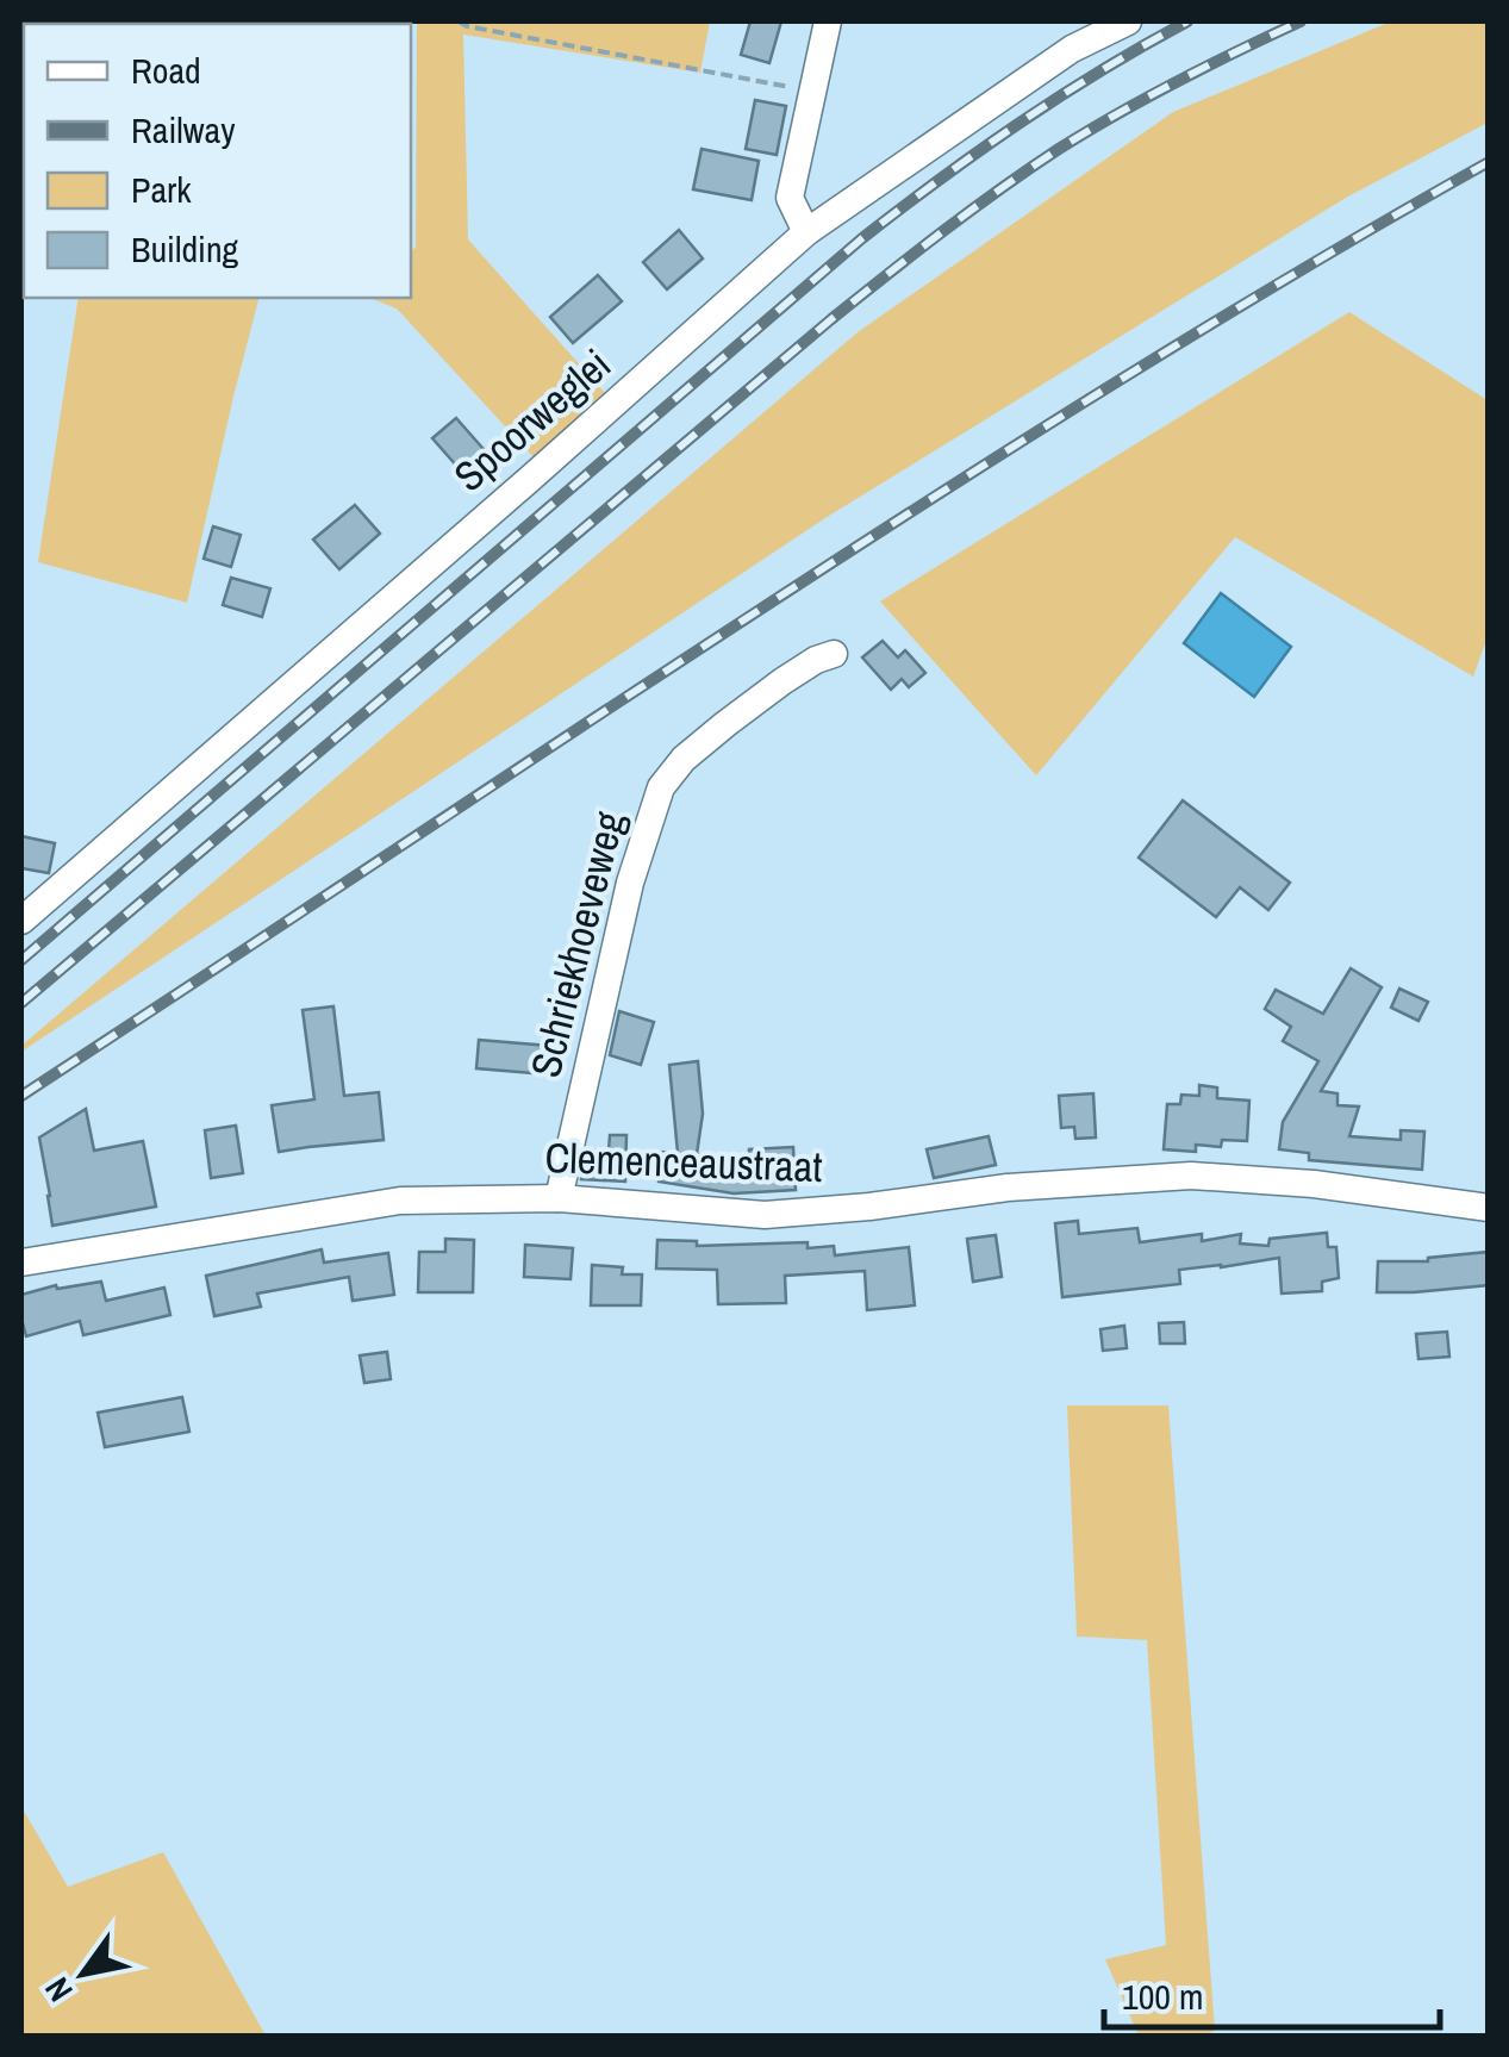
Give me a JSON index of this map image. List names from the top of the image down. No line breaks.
{"streets":{"street":["Spoorweglei","Schriekhoeveweg","Clemenceaustraat"]},"crossings":[["Schriekhoeveweg","Clemenceaustraat"]],"legend":["Road","Railway","Park","Building"],"scale_bar":"100 m","north":"bottom left"}
